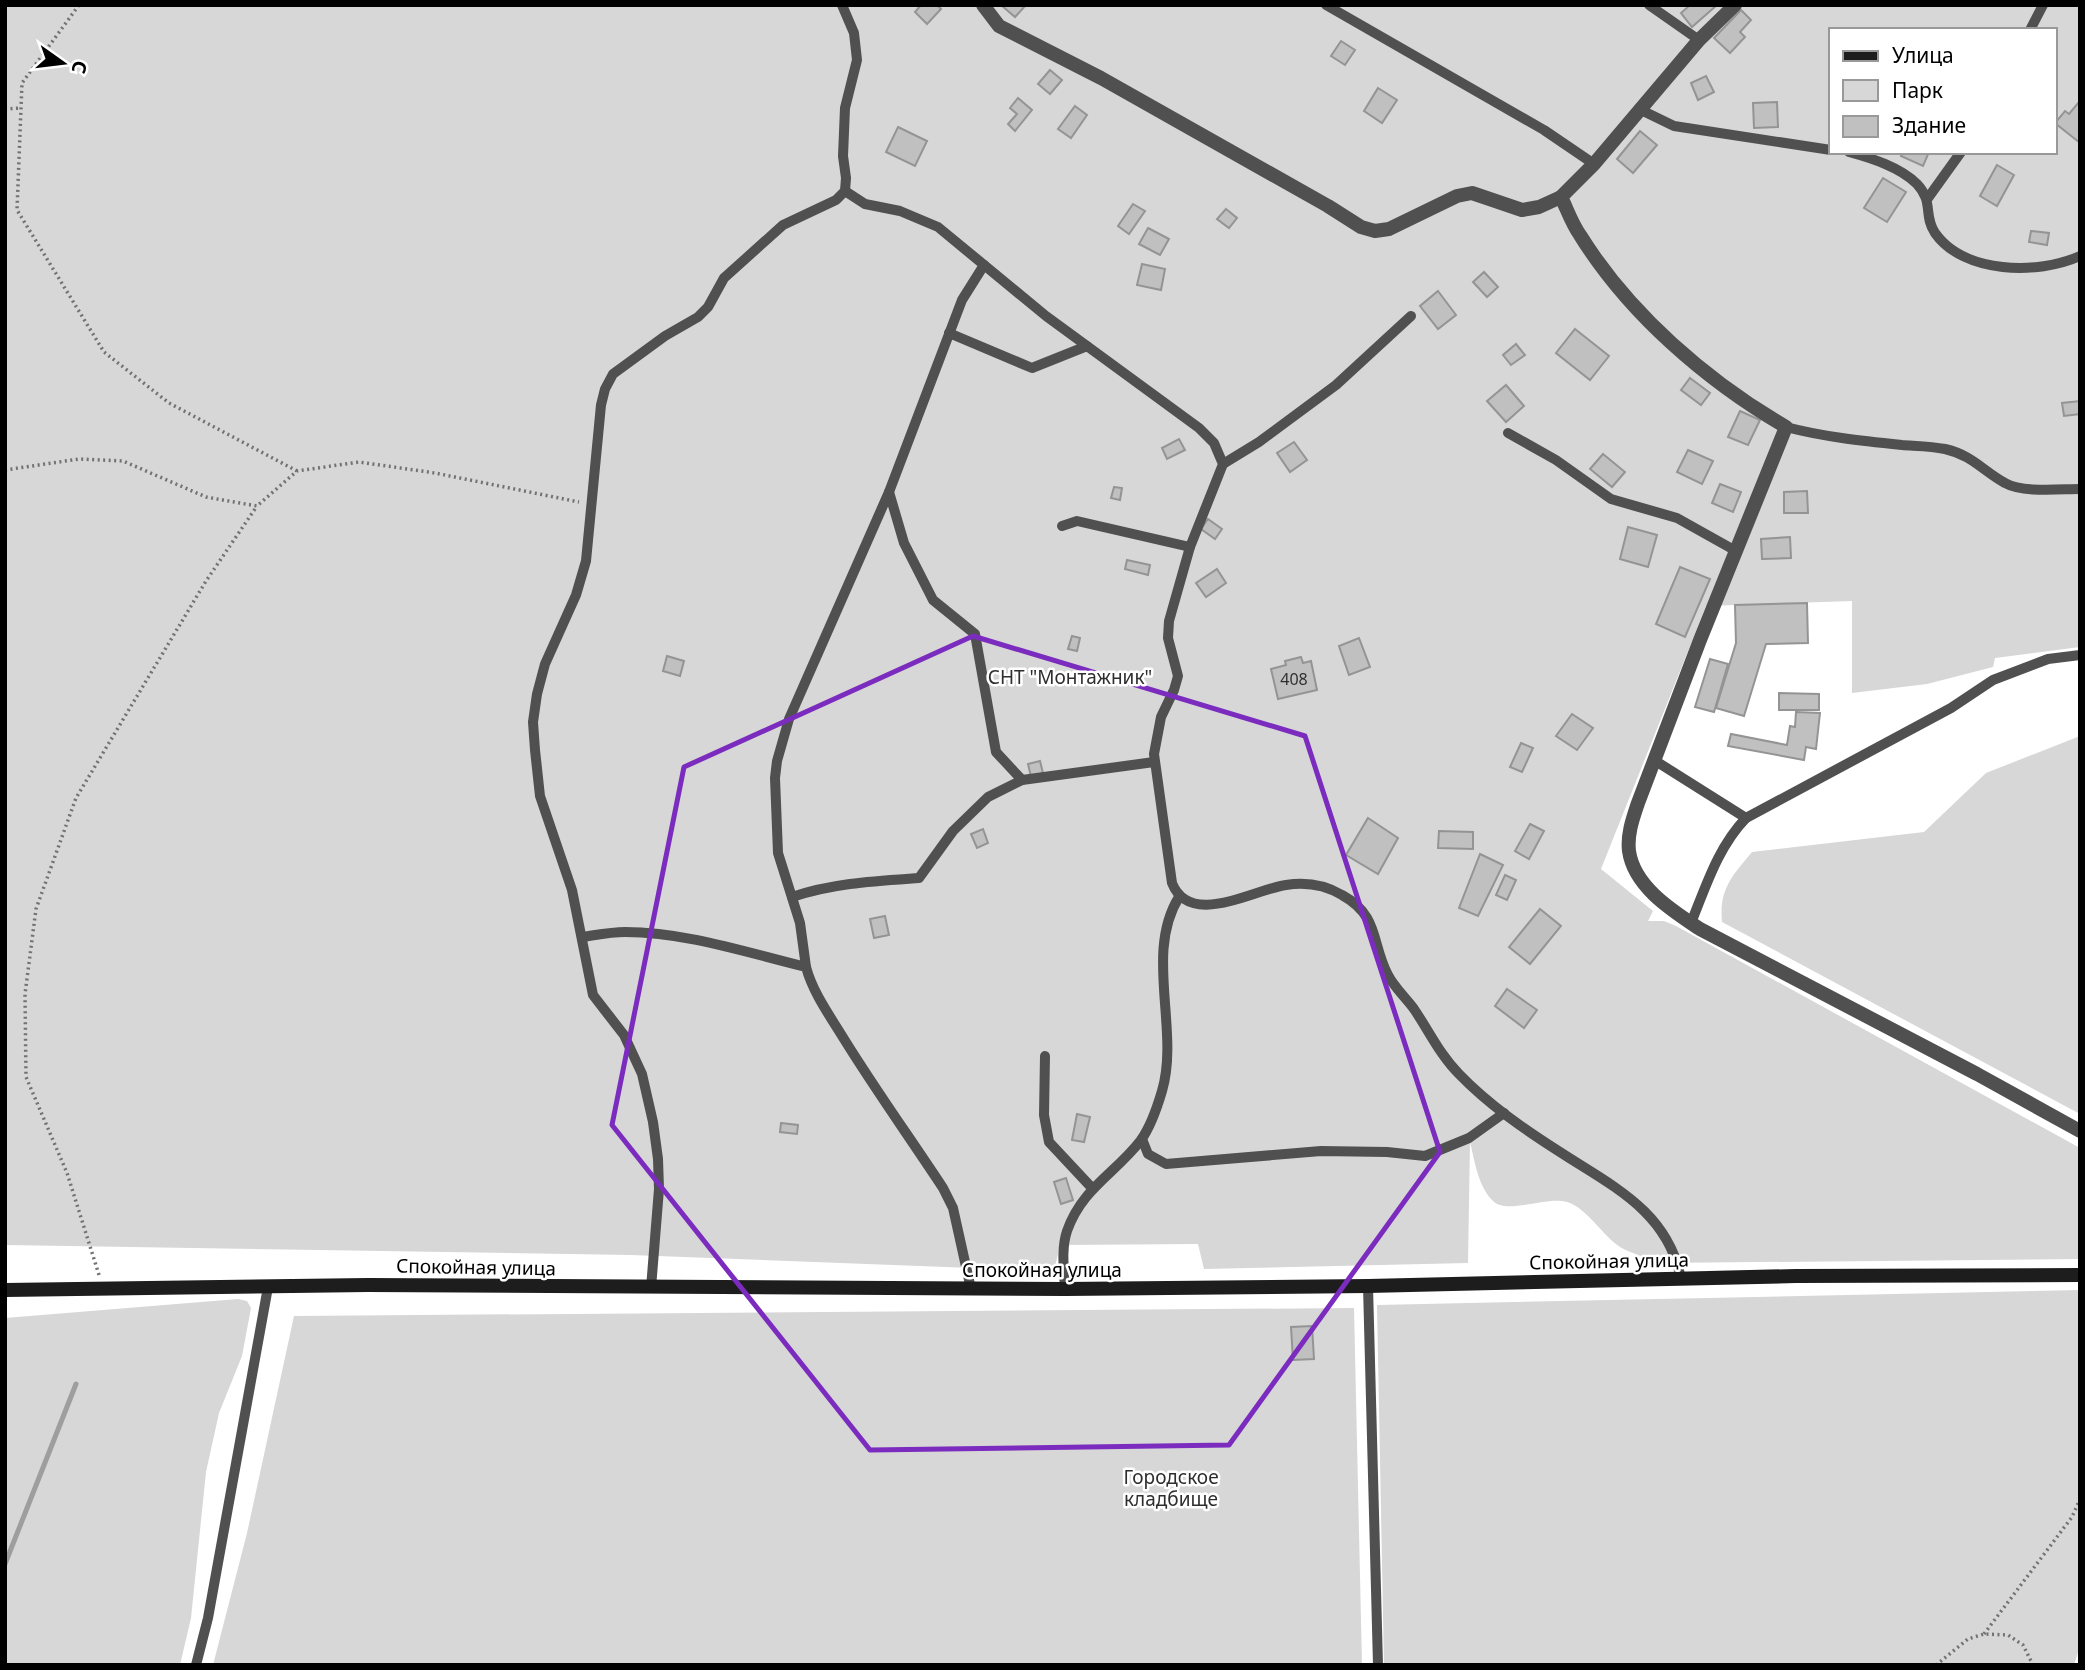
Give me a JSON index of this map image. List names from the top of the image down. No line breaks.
{"streets":{"street":["Спокойная улица"]},"parks":["СНТ \"Монтажник\"","Городское кладбище"],"house_numbers":["408"],"legend":["Улица","Парк","Здание"],"north":"right"}
